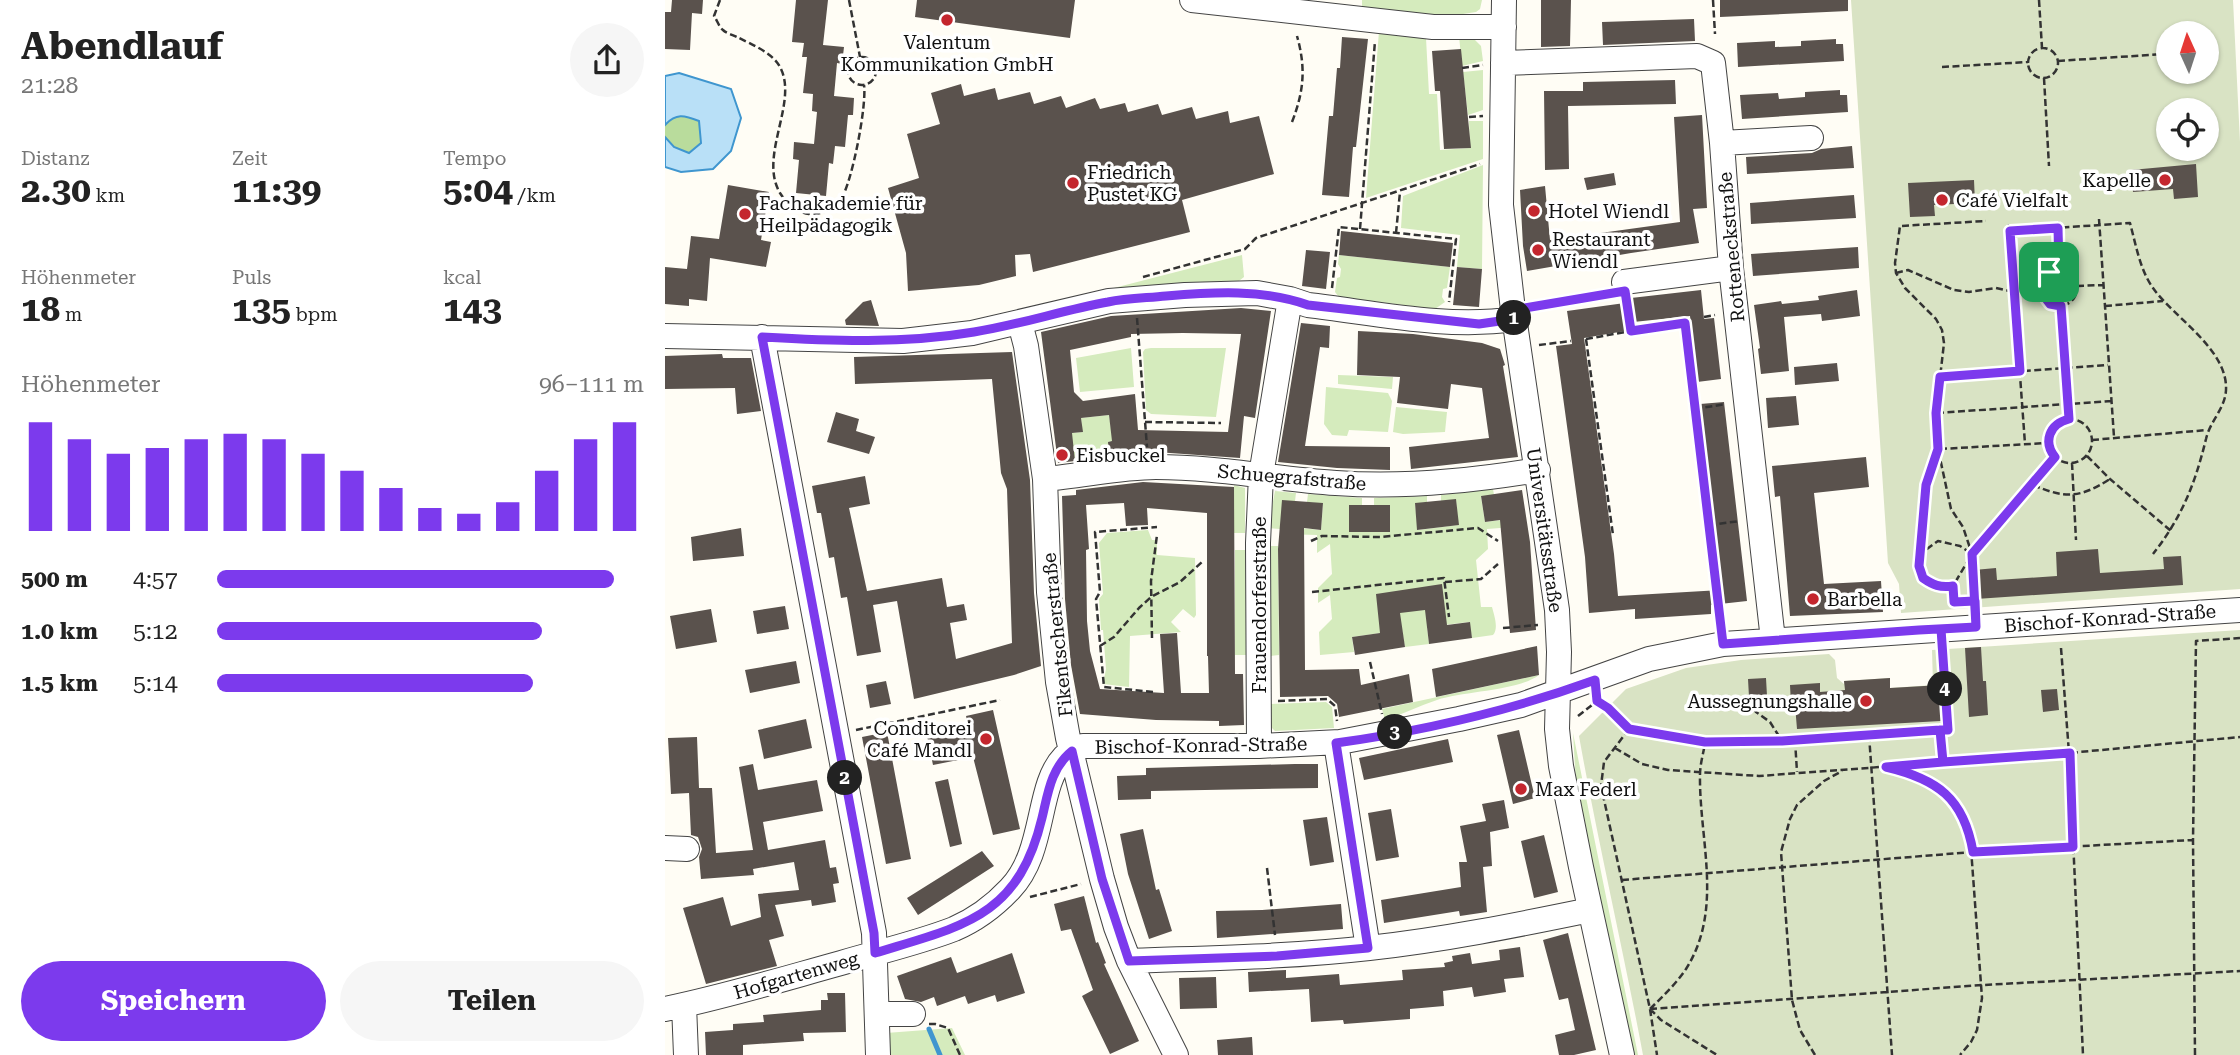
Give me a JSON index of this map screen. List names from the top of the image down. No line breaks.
{"streets":{"street":["Rotteneckstraße","Schuegrafstraße","Universitätsstraße","Frauendorferstraße","Bischof-Konrad-Straße","Fikentscherstraße","Hofgartenweg"]},"crossings":[["Rotteneckstraße","Universitätsstraße"],["Rotteneckstraße","Bischof-Konrad-Straße"],["Schuegrafstraße","Universitätsstraße"],["Schuegrafstraße","Frauendorferstraße"],["Schuegrafstraße","Fikentscherstraße"],["Universitätsstraße","Bischof-Konrad-Straße"],["Frauendorferstraße","Bischof-Konrad-Straße"],["Bischof-Konrad-Straße","Fikentscherstraße"],["Bischof-Konrad-Straße","Hofgartenweg"],["Fikentscherstraße","Hofgartenweg"]],"places":["Valentum Kommunikation GmbH","Kapelle","Friedrich Pustet KG","Café Vielfalt","Hotel Wiendl","Fachakademie für Heilpädagogik","Restaurant Wiendl","Eisbuckel","Barbella","Aussegnungshalle","Conditorei Café Mandl","Max Federl"],"north":"top","page":{"heading":["Abendlauf","21:28"],"stats":[["Distanz","2.30 km"],["Zeit","11:39"],["Tempo","5:04 /km"],["Höhenmeter","18 m"],["Puls","135 bpm"],["kcal","143"]],"pins":["1","4","3","2"],"chart":["Höhenmeter","96–111 m"],"list":[{"name":"500 m","note":"4:57"},{"name":"1.0 km","note":"5:12"},{"name":"1.5 km","note":"5:14"}],"buttons":["Speichern","Teilen"]}}
